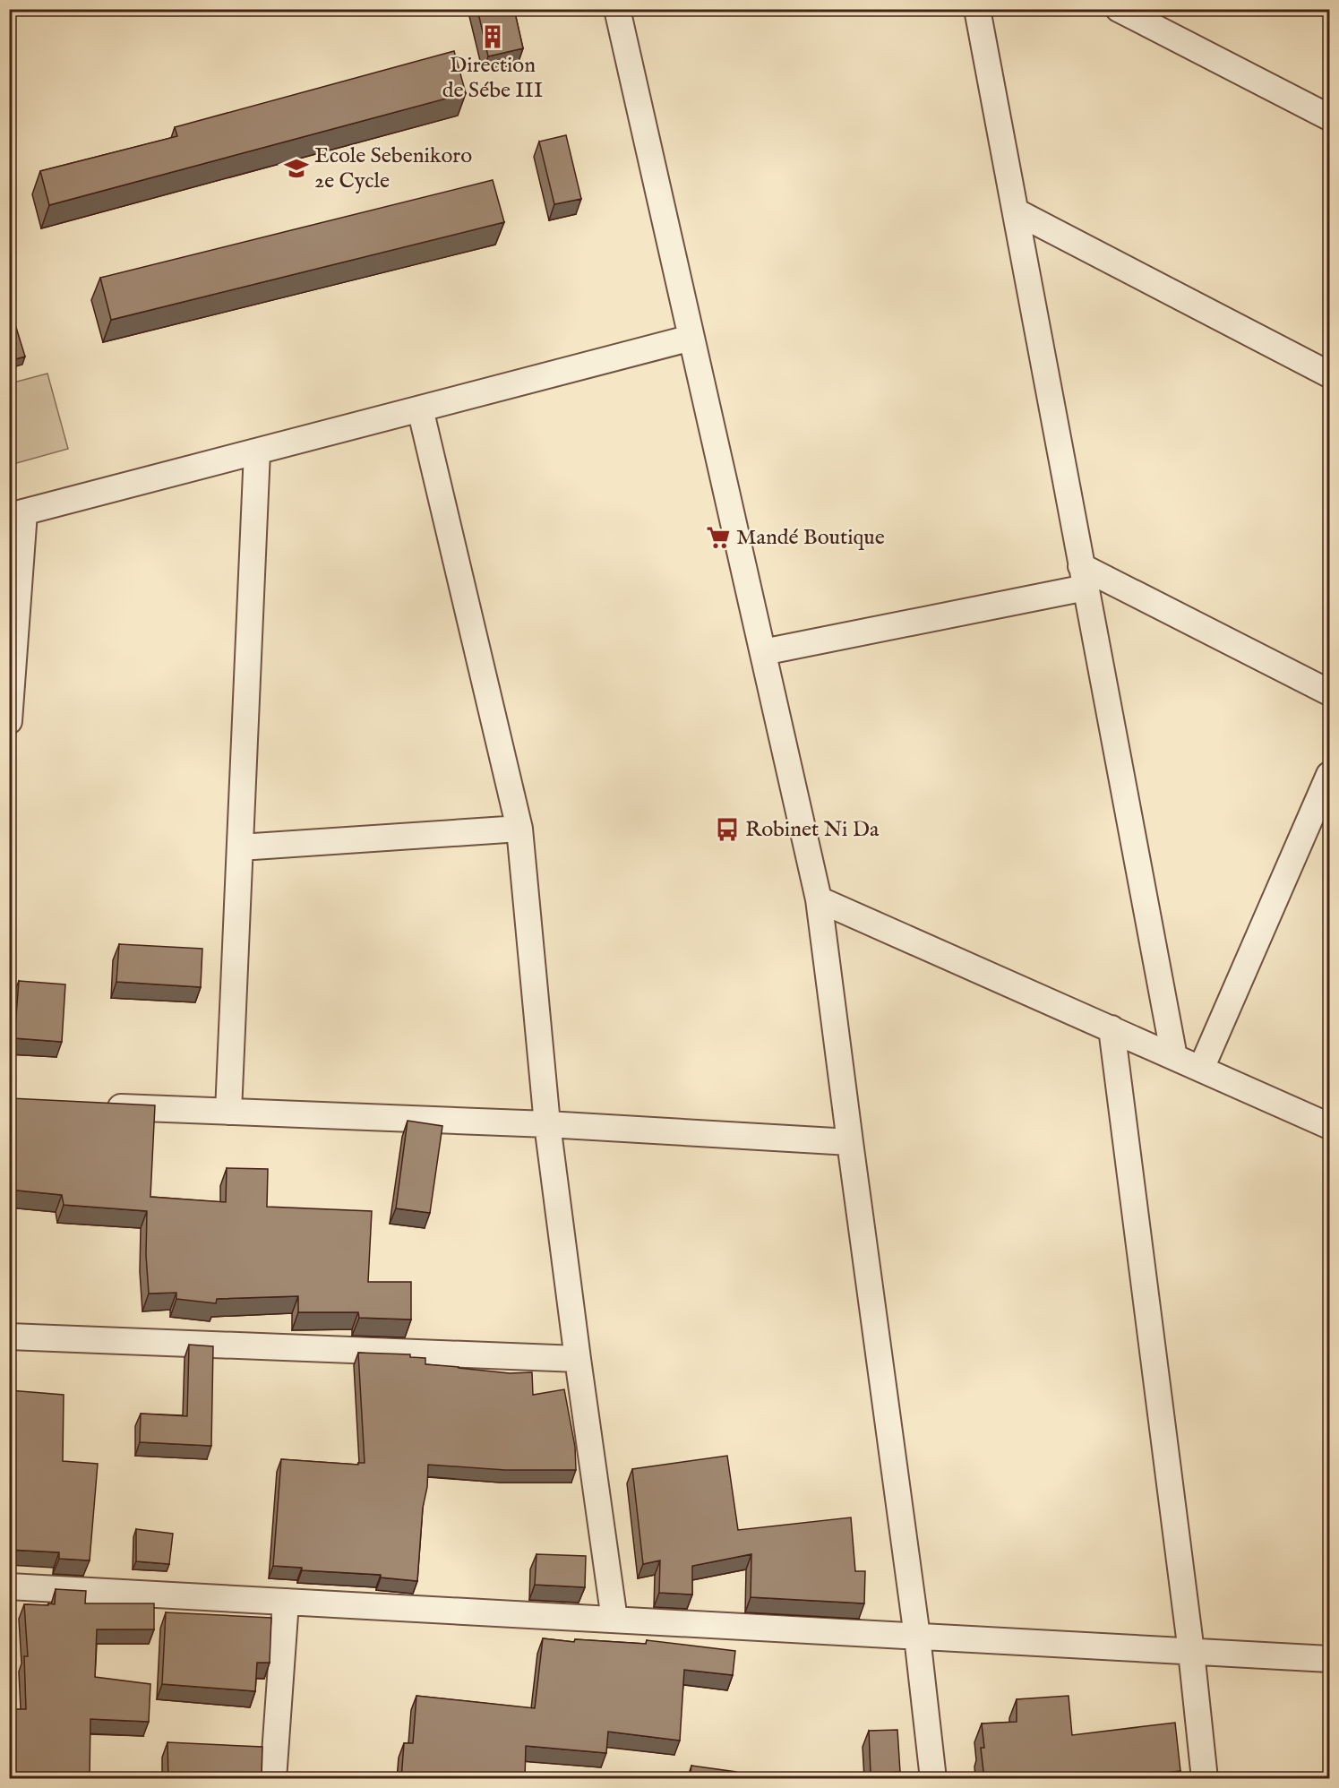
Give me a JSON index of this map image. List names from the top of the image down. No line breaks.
{"places":{"building":["Direction de Sébe III"],"school or university":["Ecole Sebenikoro 2e Cycle"],"supermarket":["Mandé Boutique"],"bus stop":["Robinet Ni Da"]}}
